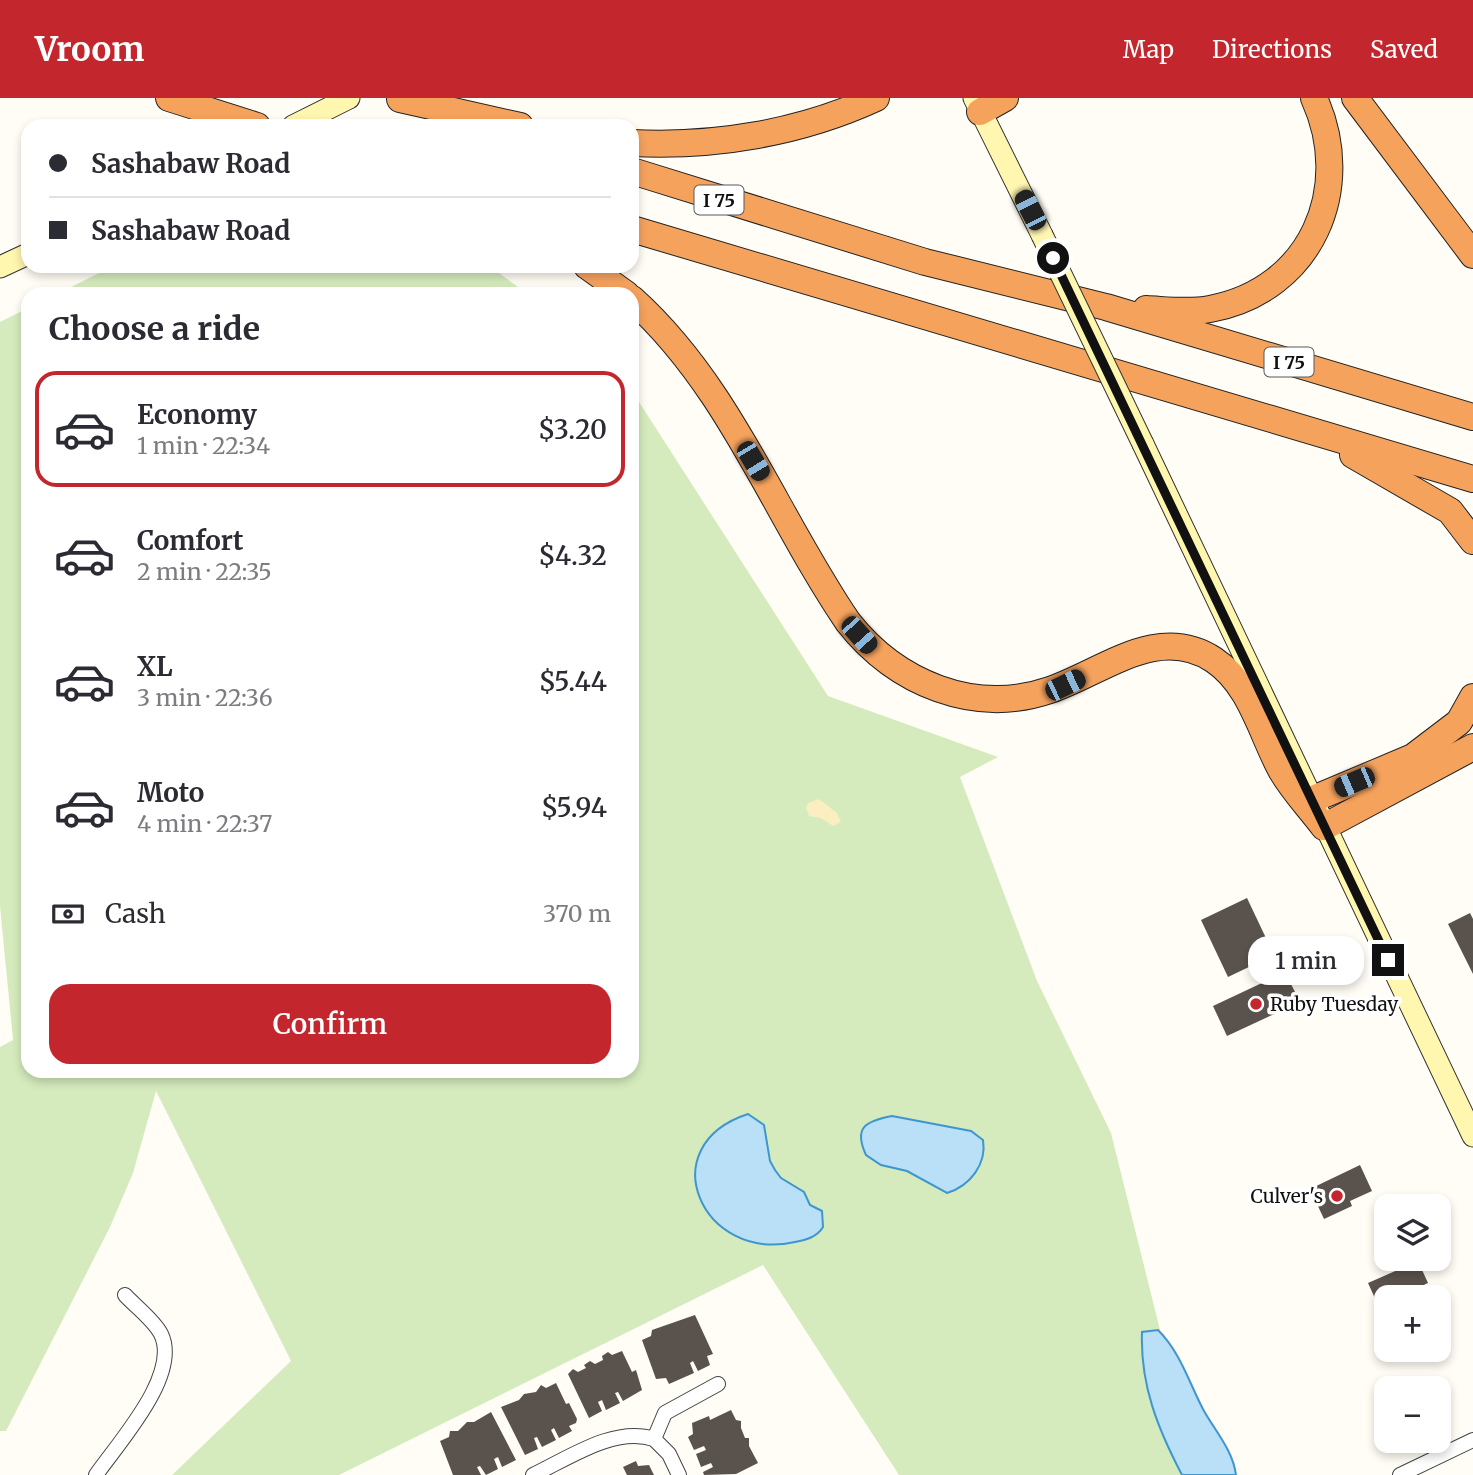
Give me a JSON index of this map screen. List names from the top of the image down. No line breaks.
{"streets":{"highway":["I 75"]},"places":["Ruby Tuesday","Culver's"],"page":{"header":"Vroom","nav":["Map","Directions","Saved"],"banner":["Sashabaw Road","Sashabaw Road"],"heading":"Choose a ride","list":[{"name":"Economy","note":"1 min · 22:34","value":"$3.20"},{"name":"Comfort","note":"2 min · 22:35","value":"$4.32"},{"name":"XL","note":"3 min · 22:36","value":"$5.44"},{"name":"Moto","note":"4 min · 22:37","value":"$5.94"}],"pay":["Cash","370 m"],"bubble":"1 min","buttons":"Confirm","map_buttons":["+","−"]}}
